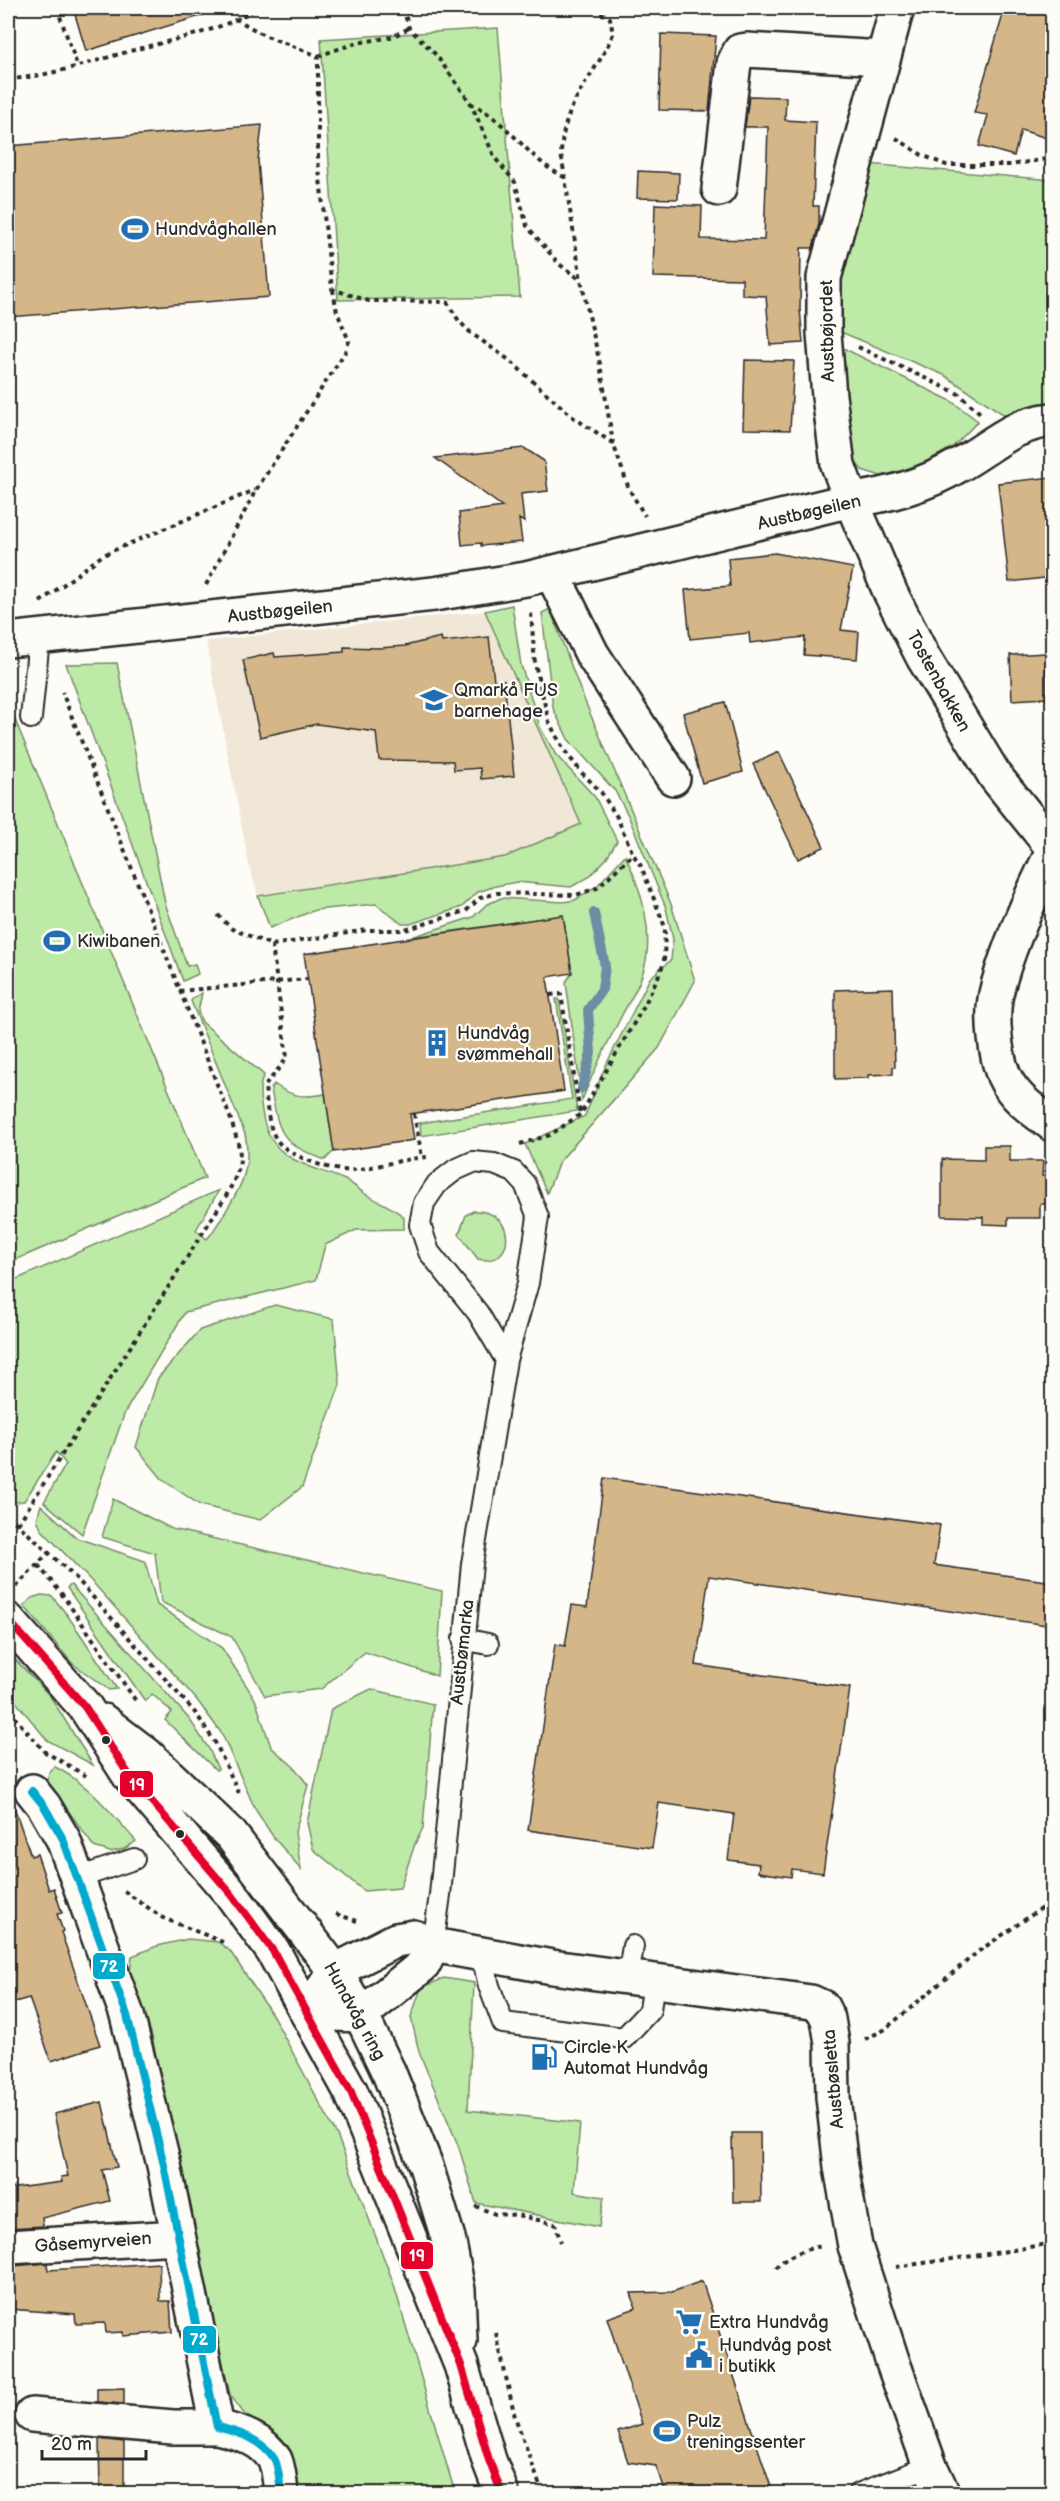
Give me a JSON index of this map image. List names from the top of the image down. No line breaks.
{"streets":{"street":["Austbøjordet","Austbøgeilen","Tostenbakken","Hundvåg ring","Austbøsletta","Gåsemyrveien"],"lane":["Austbømarka"]},"crossings":[["Austbøjordet","Austbøgeilen"],["Austbøjordet","Tostenbakken"],["Austbøgeilen","Tostenbakken"],["Austbømarka","Austbøsletta"],["Hundvåg ring","Austbøsletta"]],"places":{"sports":["Hundvåghallen","Kiwibanen","Pulz treningssenter"],"school or university":["Qmarkå FUS barnehage"],"building":["Hundvåg svømmehall"],"fuel station":["Circle K Automat Hundvåg"],"supermarket":["Extra Hundvåg"],"public building":["Hundvåg post i butikk"]},"lines":["transit line 19","transit line 72"],"scale_bar":"20 m"}
